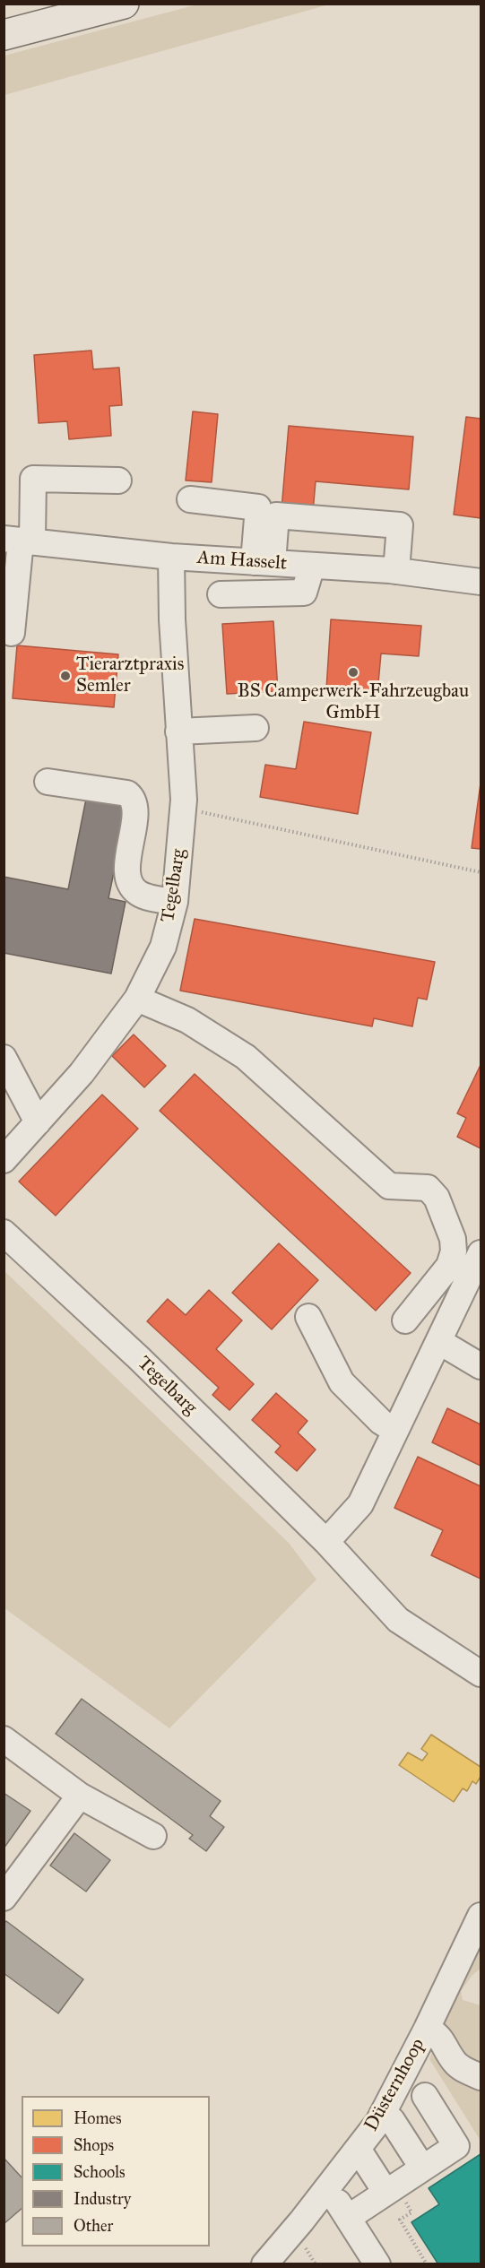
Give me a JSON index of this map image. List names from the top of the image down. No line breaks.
{"streets":{"street":["Am Hasselt","Tegelbarg","Düsternhoop"]},"crossings":[["Am Hasselt","Tegelbarg"]],"places":["BS Camperwerk-Fahrzeugbau GmbH","Tierarztpraxis Semler"],"legend":["Homes","Shops","Schools","Industry","Other"]}
